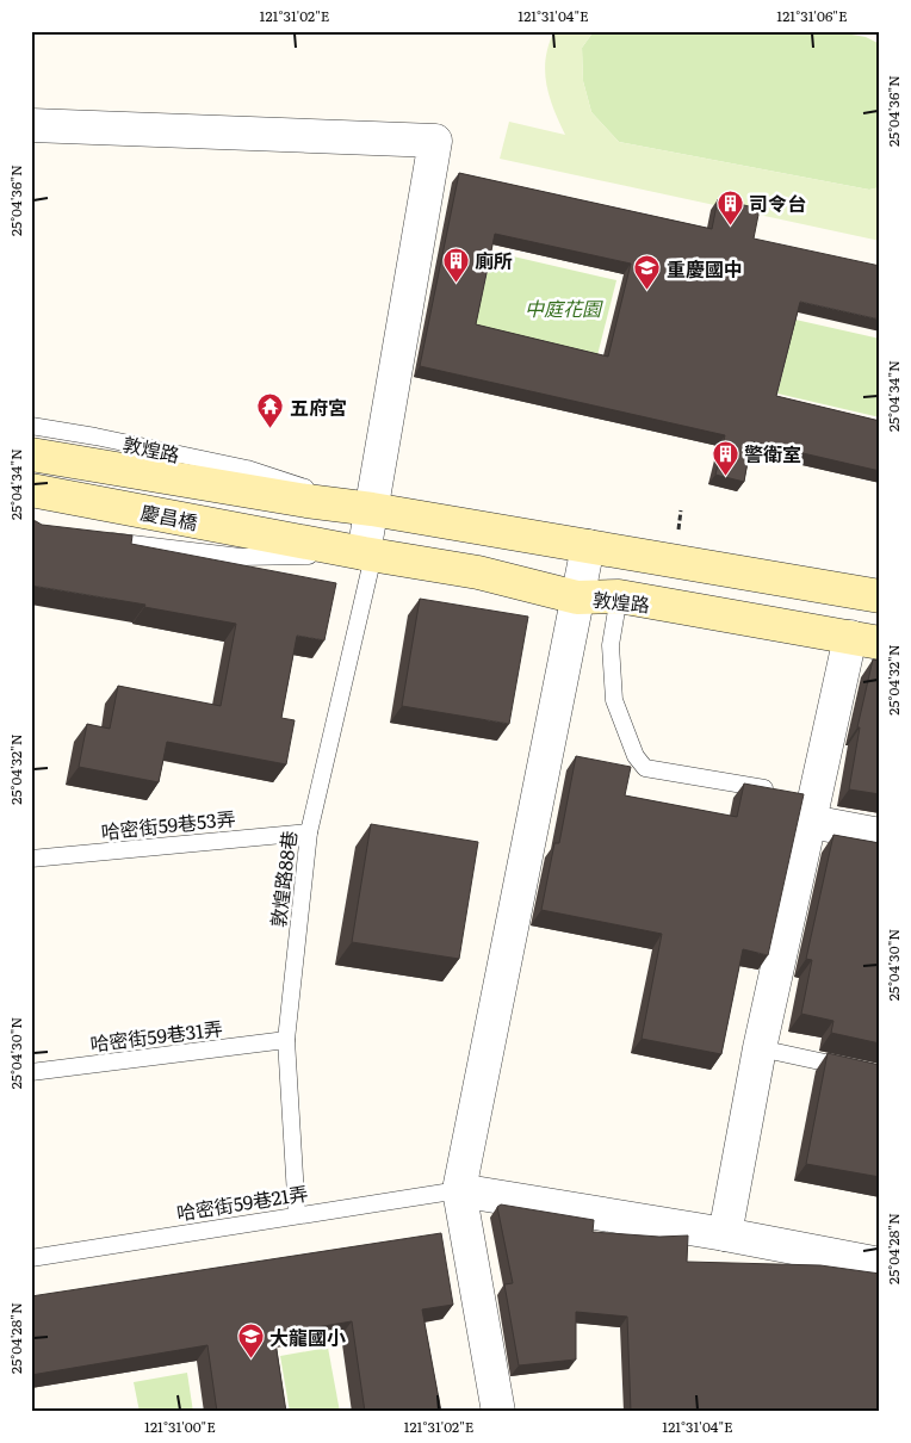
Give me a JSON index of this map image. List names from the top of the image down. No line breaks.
{"streets":{"street":["敦煌路","慶昌橋"],"lane":["哈密街59巷53弄","敦煌路88巷","哈密街59巷31弄","哈密街59巷21弄"]},"crossings":[["敦煌路","慶昌橋"],["敦煌路","敦煌路88巷"],["哈密街59巷53弄","敦煌路88巷"],["敦煌路88巷","哈密街59巷31弄"],["敦煌路88巷","哈密街59巷21弄"]],"parks":["中庭花園"],"places":{"building":["司令台","廁所","警衛室"],"school or university":["重慶國中","大龍國小"],"temple":["五府宮"]},"coordinates":["121°31'02\"E","121°31'04\"E","121°31'06\"E","25°04'36\"N","25°04'34\"N","25°04'32\"N","25°04'30\"N","25°04'28\"N","121°31'00\"E"]}
